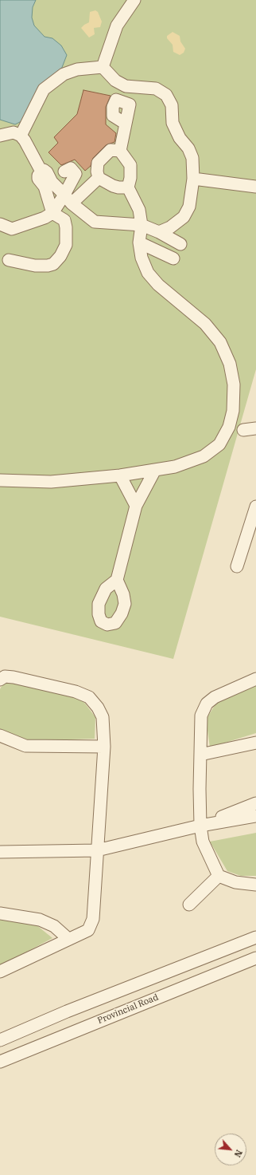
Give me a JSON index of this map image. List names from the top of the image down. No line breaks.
{"streets":{"street":["Provincial Road"]},"north":"bottom right"}
